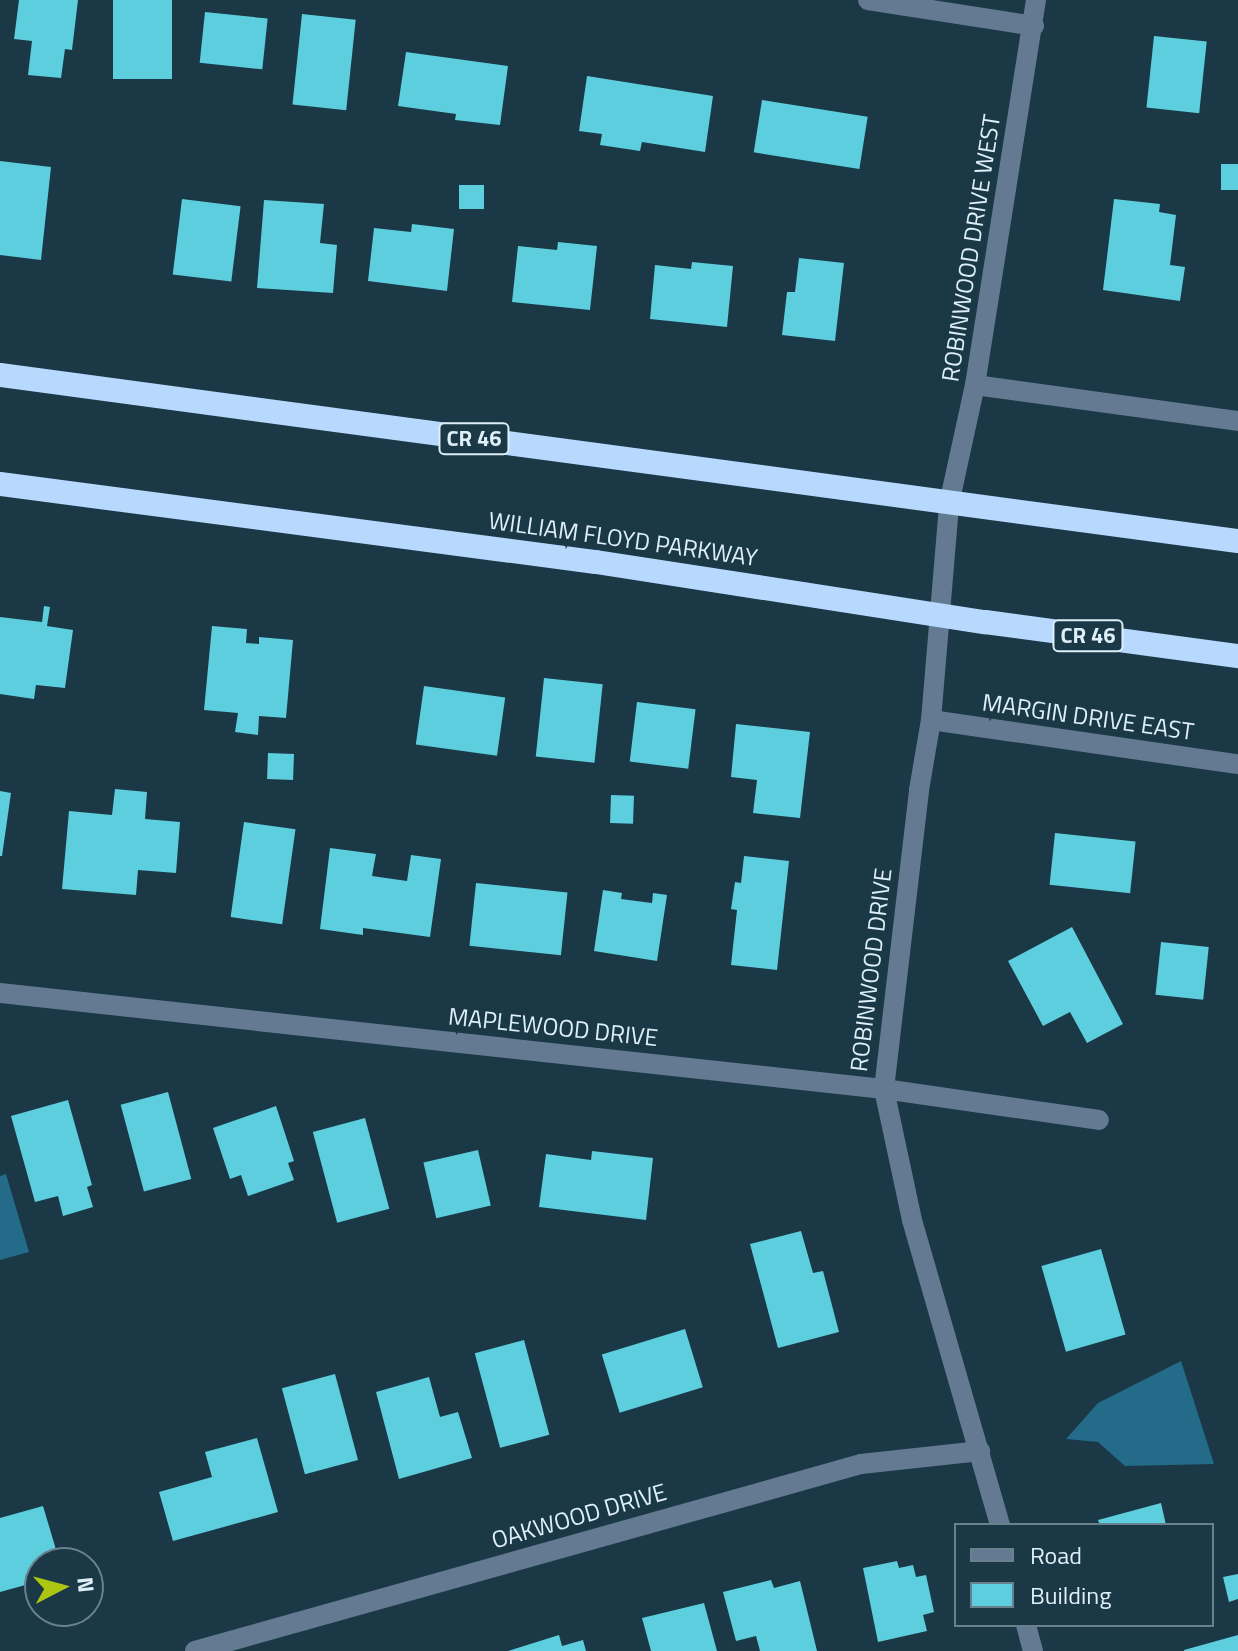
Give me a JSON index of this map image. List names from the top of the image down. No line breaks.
{"streets":{"highway":["CR 46","WILLIAM FLOYD PARKWAY"],"street":["ROBINWOOD DRIVE WEST","MARGIN DRIVE EAST","ROBINWOOD DRIVE","MAPLEWOOD DRIVE","OAKWOOD DRIVE"]},"crossings":[["ROBINWOOD DRIVE WEST","CR 46"],["ROBINWOOD DRIVE WEST","ROBINWOOD DRIVE"],["CR 46","ROBINWOOD DRIVE"],["WILLIAM FLOYD PARKWAY","ROBINWOOD DRIVE"],["MARGIN DRIVE EAST","ROBINWOOD DRIVE"],["ROBINWOOD DRIVE","MAPLEWOOD DRIVE"],["ROBINWOOD DRIVE","OAKWOOD DRIVE"]],"legend":["Road","Building"],"north":"right"}
